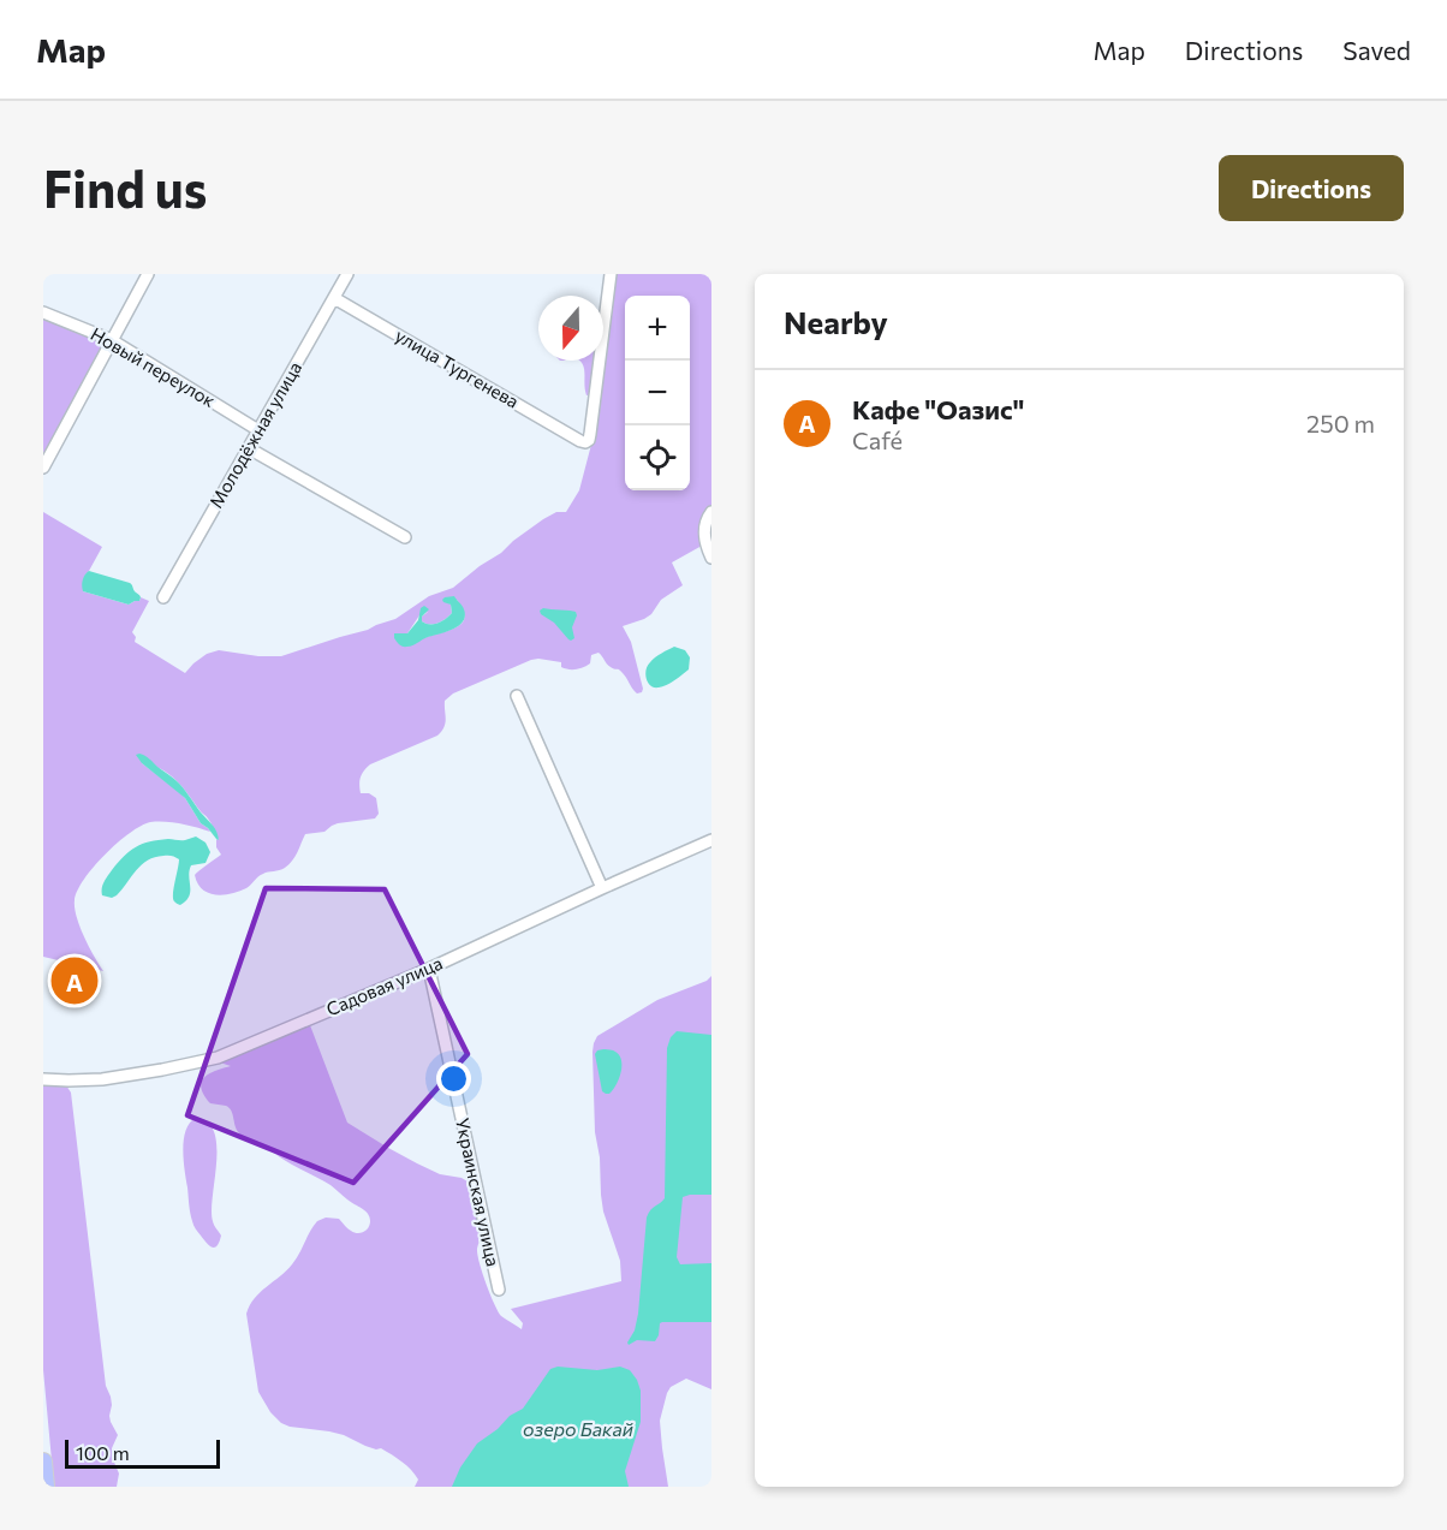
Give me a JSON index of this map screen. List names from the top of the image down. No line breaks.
{"streets":{"street":["Новый переулок","улица Тургенева","Молодёжная улица","Садовая улица","Украинская улица"]},"crossings":[["Новый переулок","Молодёжная улица"],["улица Тургенева","Молодёжная улица"],["Садовая улица","Украинская улица"]],"water":["озеро Бакай"],"scale_bar":"100 m","north":"bottom","page":{"header":"Map","nav":["Map","Directions","Saved"],"buttons":"Directions","title":"Find us","heading":"Nearby","map_buttons":["+","−"],"list":[{"mark":"A","name":"Кафе \"Оазис\"","note":"Café","value":"250 m"}],"pins":"A","scale":"100 m"}}
